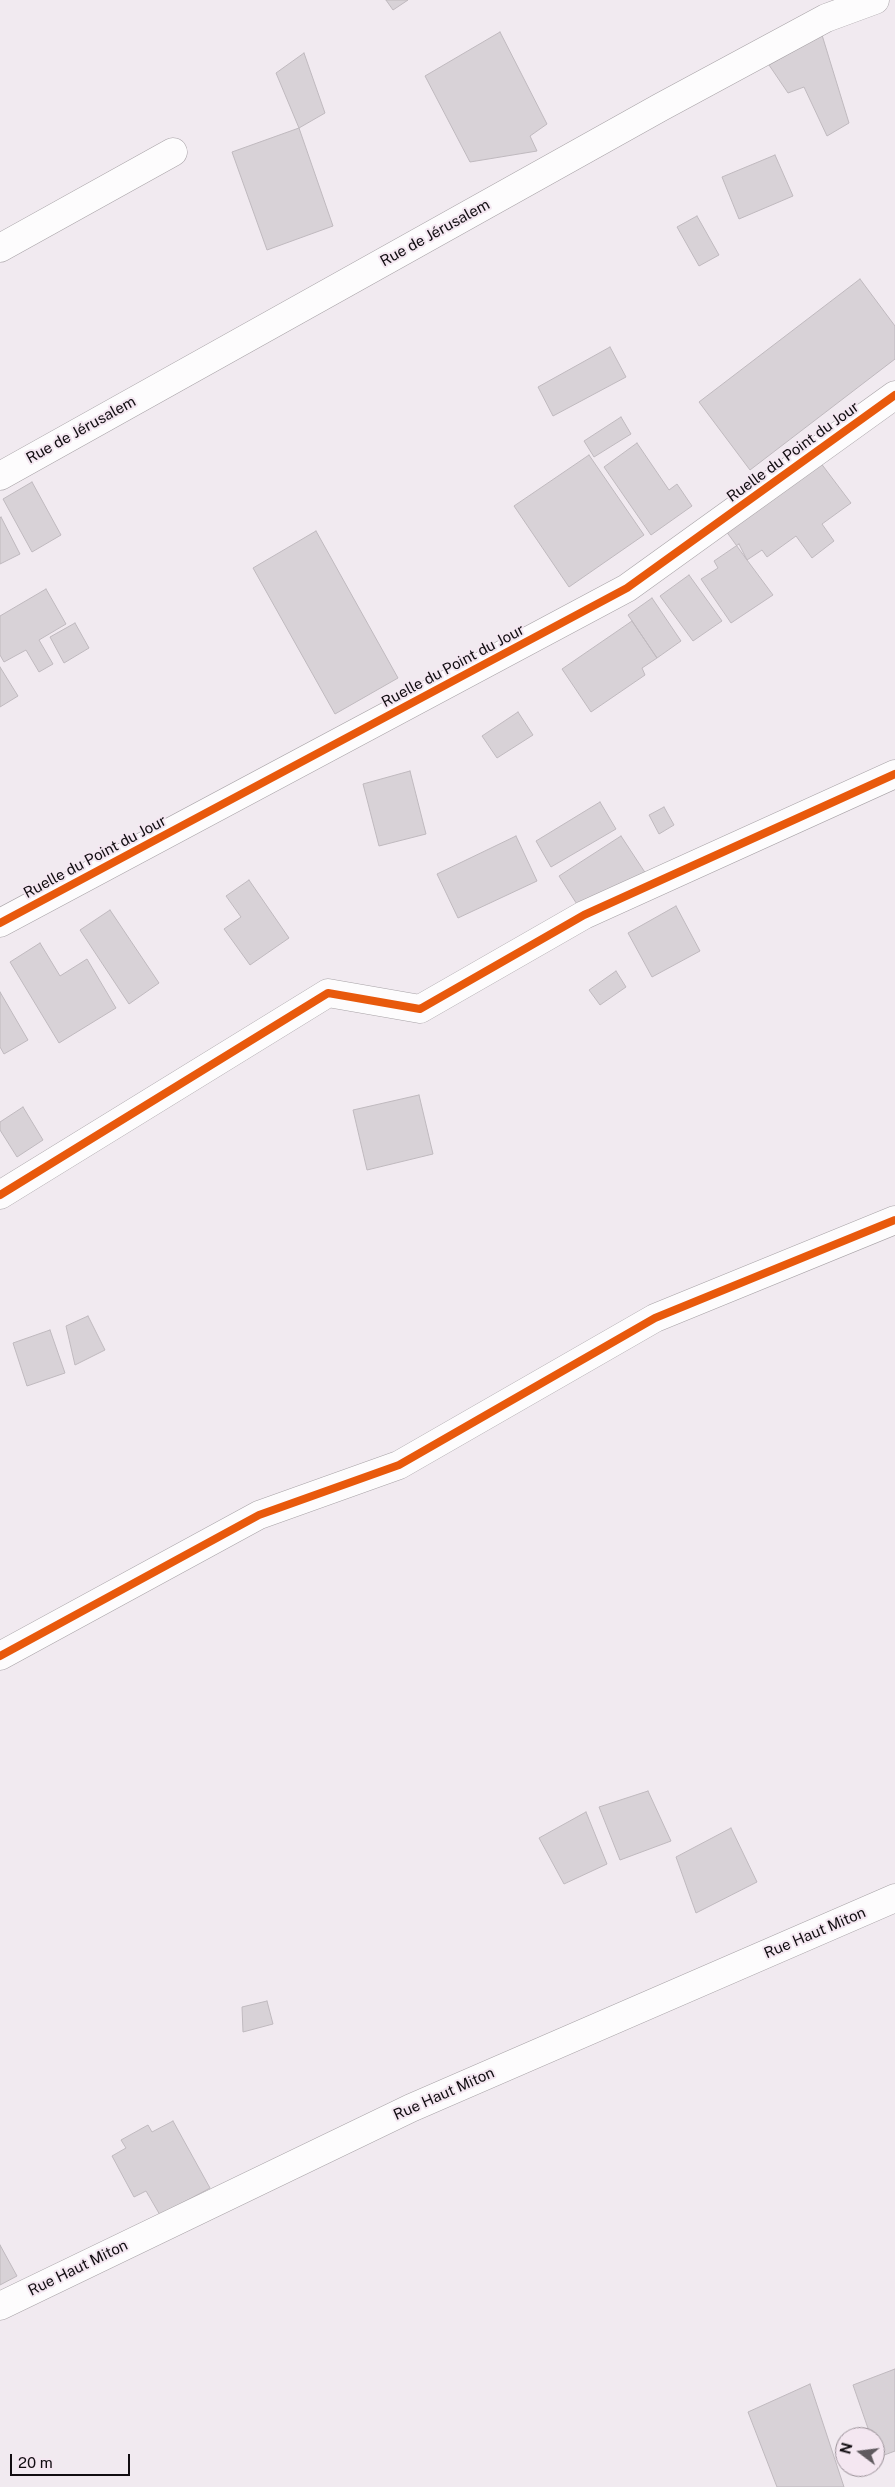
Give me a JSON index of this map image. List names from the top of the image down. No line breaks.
{"streets":{"street":["Rue de Jérusalem","Ruelle du Point du Jour","Rue Haut Miton"]},"scale_bar":"20 m","north":"left"}
